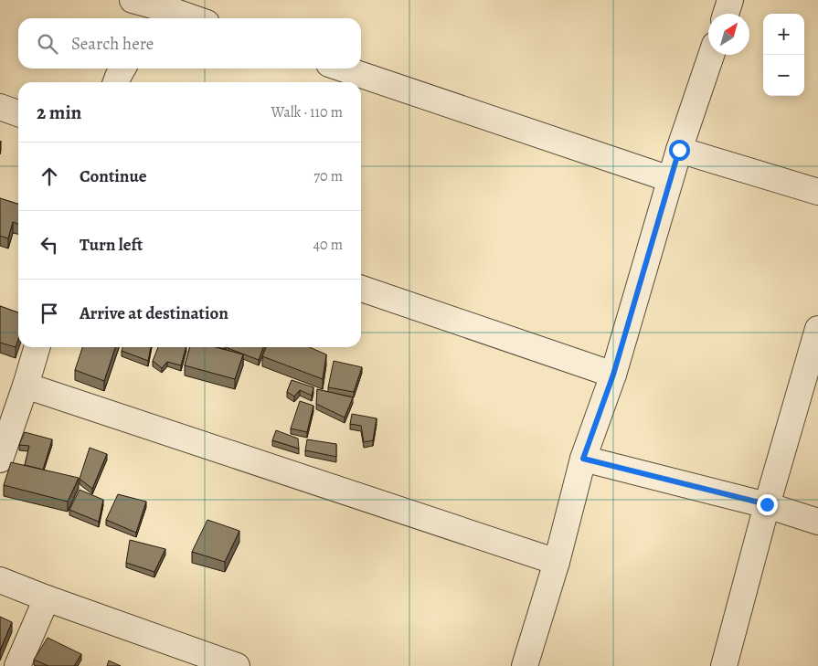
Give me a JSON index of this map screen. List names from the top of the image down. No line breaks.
{"north":"top right","page":{"map_buttons":["+","−"],"search":"Search here","heading":["2 min","Walk · 110 m"],"list":[["Continue","70 m"],["Turn left","40 m"],"Arrive at destination"]}}
